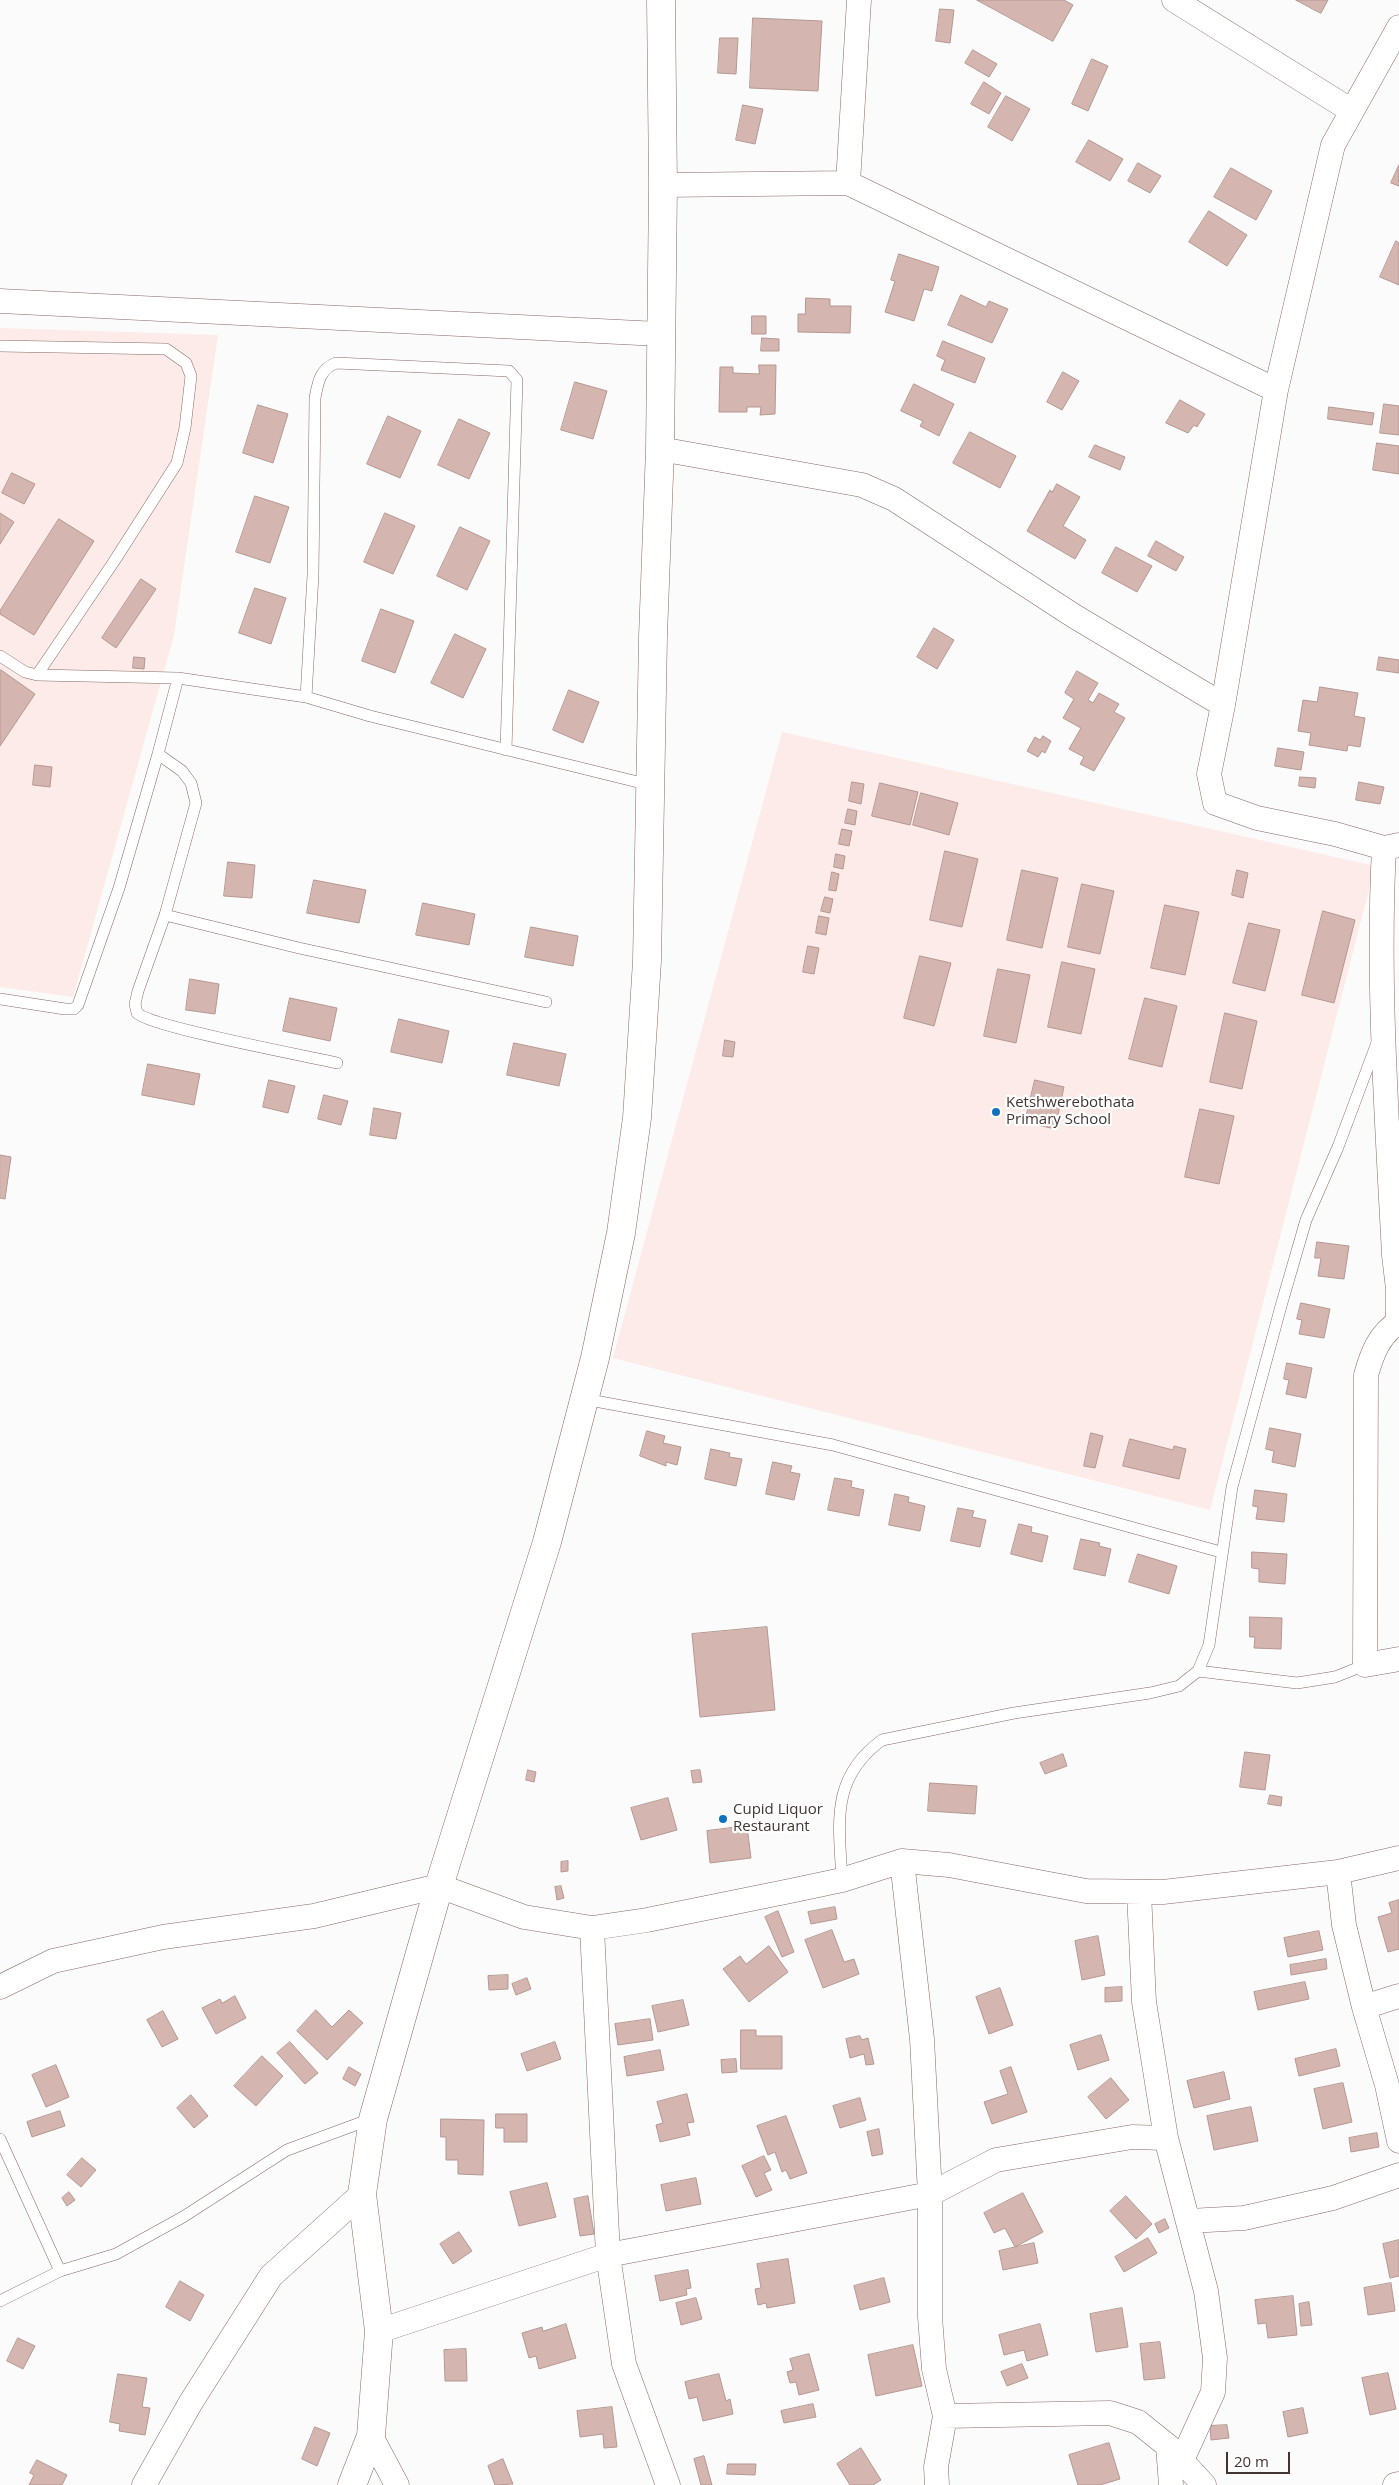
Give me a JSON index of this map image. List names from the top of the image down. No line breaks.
{"places":["Ketshwerebothata Primary School","Cupid Liquor Restaurant"],"scale_bar":"20 m"}
